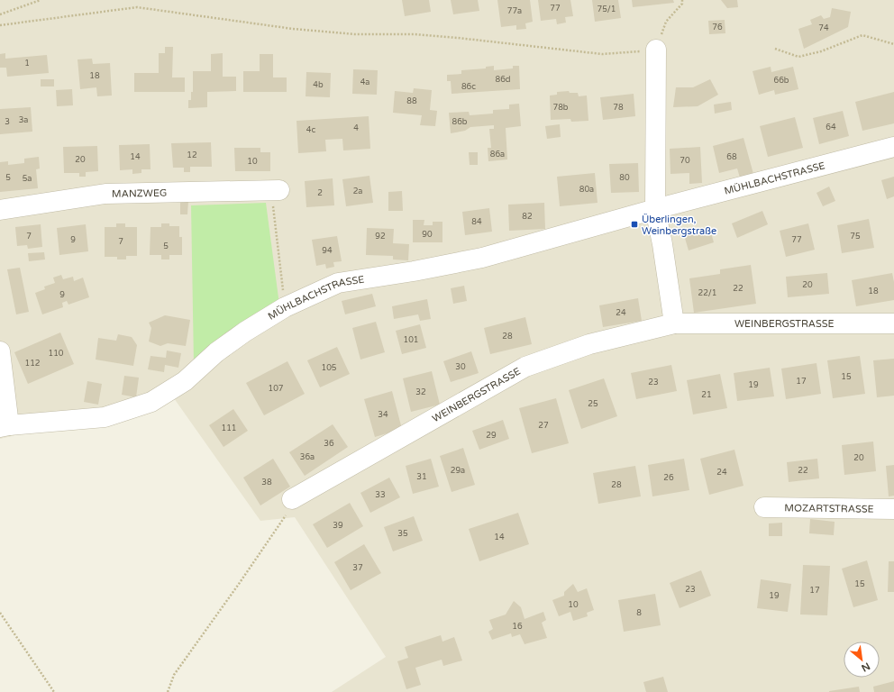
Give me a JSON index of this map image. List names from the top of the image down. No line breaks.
{"streets":{"street":["MÜHLBACHSTRASSE","MANZWEG","WEINBERGSTRASSE","MOZARTSTRASSE"]},"places":{"transit":["Überlingen, Weinbergstraße"]},"house_numbers":["77","75/1","77a","76","74","1","18","86d","66b","4a","4b","86c","88","78b","78","3a","3","86b","64","4","4c","86a","12","14","68","20","70","10","5","80","5a","80a","2a","2","82","84","90","7","92","75","9","77","7","5","94","20","22","18","22/1","9","24","28","101","110","112","30","105","15","17","23","19","107","32","21","25","34","27","111","29","36","36a","20","29a","22","24","31","26","38","28","33","39","35","14","37","15","23","17","19","10","8","16"],"north":"bottom right"}
